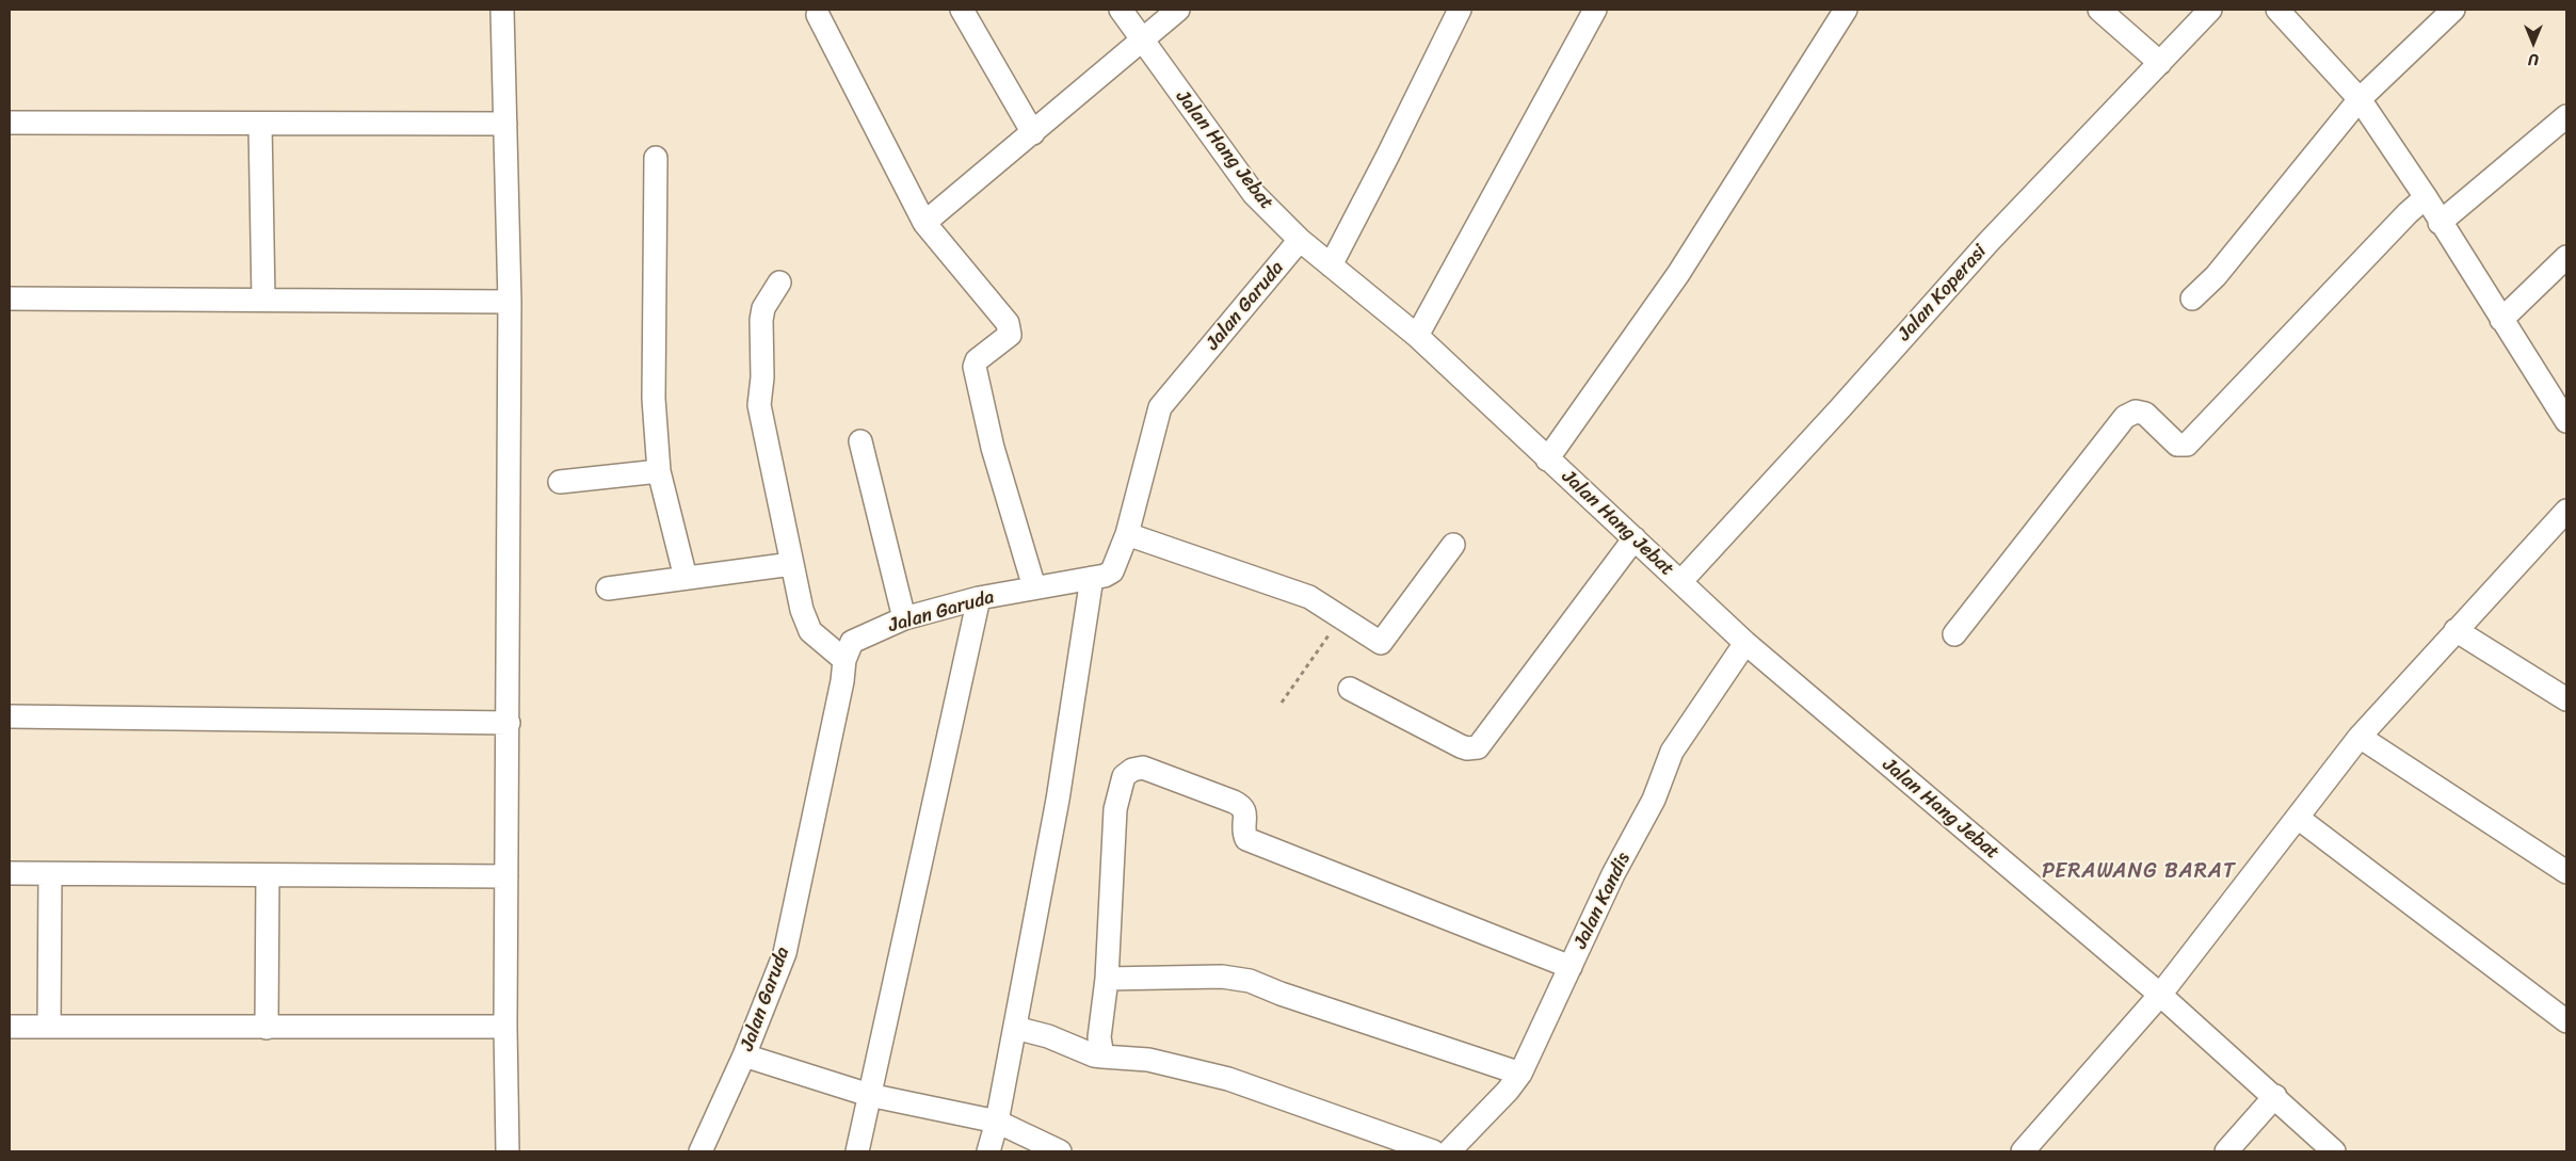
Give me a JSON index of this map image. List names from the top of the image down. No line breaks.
{"streets":{"street":["Jalan Hang Jebat","Jalan Koperasi","Jalan Garuda","Jalan Kandis"]},"crossings":[["Jalan Hang Jebat","Jalan Koperasi"],["Jalan Hang Jebat","Jalan Garuda"],["Jalan Hang Jebat","Jalan Kandis"]],"districts":["PERAWANG BARAT"],"north":"bottom"}
